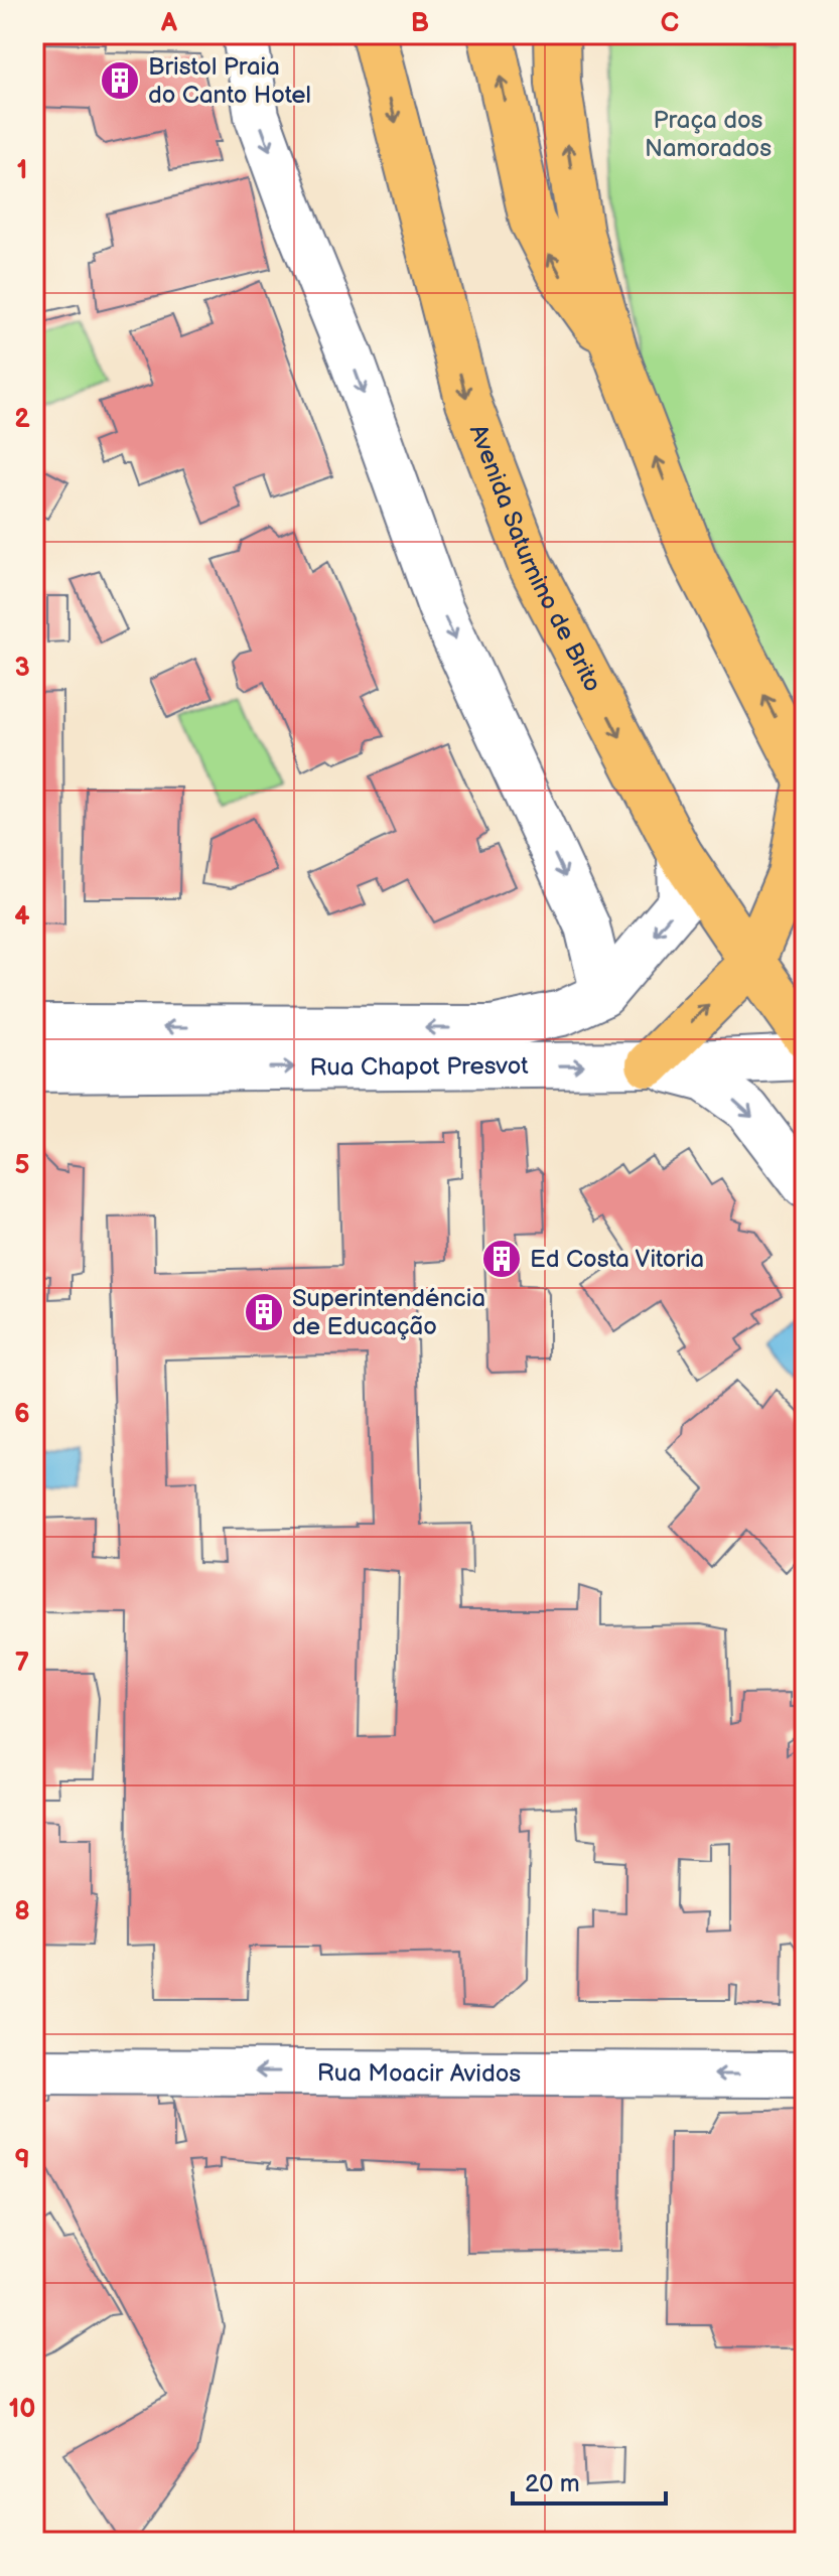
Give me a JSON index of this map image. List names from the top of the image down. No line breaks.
{"streets":{"main road":["Avenida Saturnino de Brito"],"street":["Rua Chapot Presvot","Rua Moacir Avidos"]},"crossings":[["Avenida Saturnino de Brito","Rua Chapot Presvot"]],"one_way":["Rua Moacir Avidos"],"parks":["Praça dos Namorados"],"places":{"building":["Bristol Praia do Canto Hotel","Ed Costa Vitoria","Superintendéncia de Educação"]},"scale_bar":"20 m","grid":{"columns":["A","B","C"],"rows":["1","2","3","4","5","6","7","8","9","10"]}}
